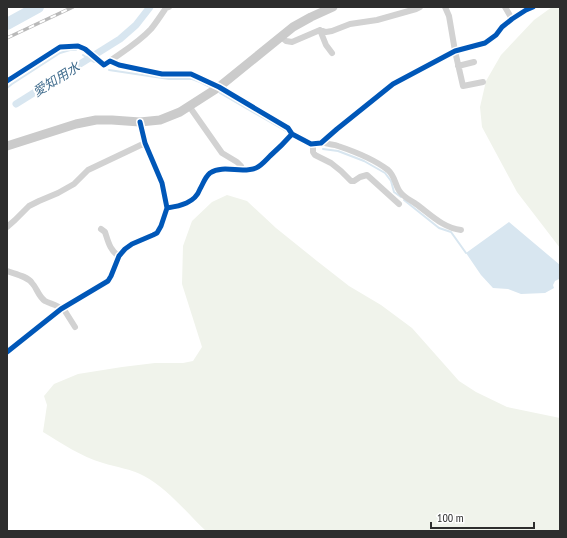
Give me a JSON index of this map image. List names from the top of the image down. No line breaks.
{"water":["愛知用水"],"scale_bar":"100 m"}
